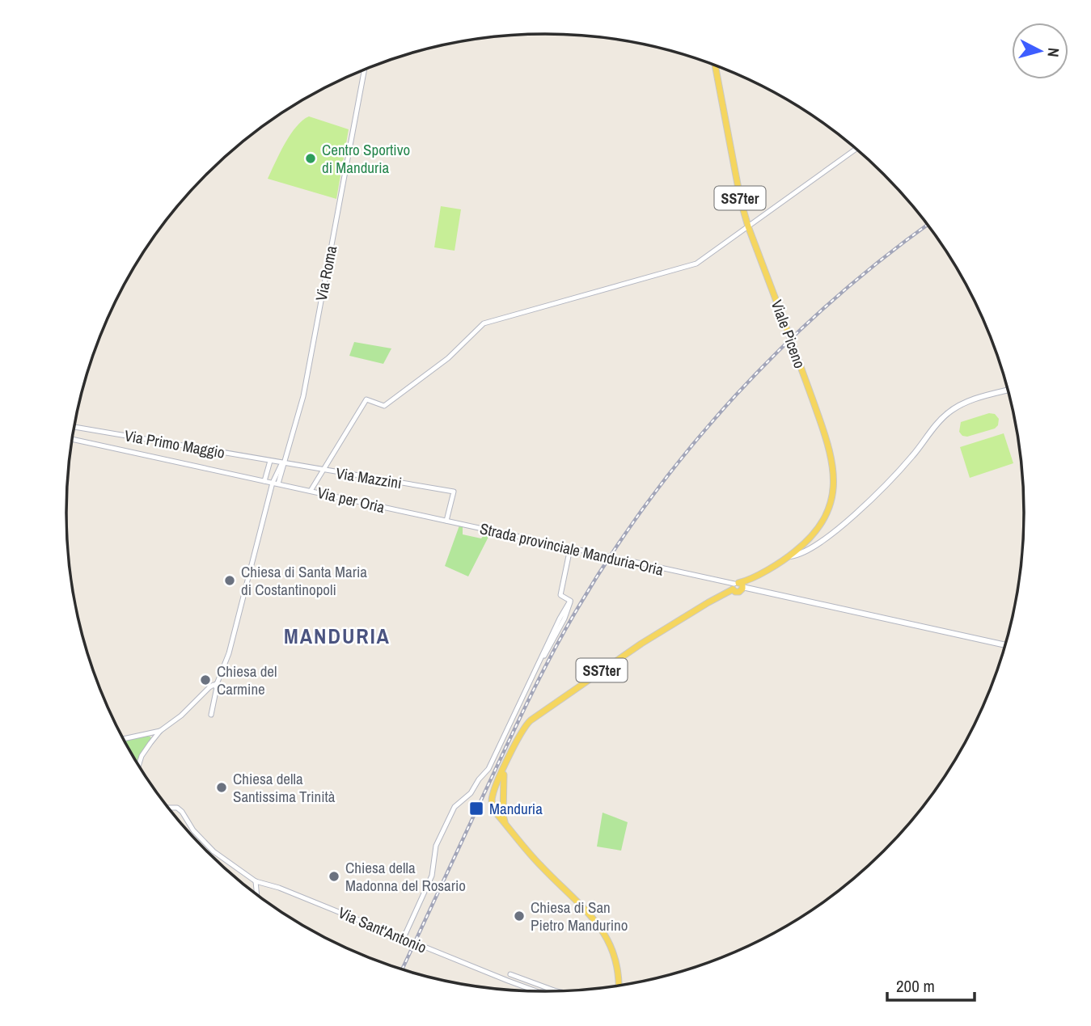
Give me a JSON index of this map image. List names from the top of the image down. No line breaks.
{"streets":{"main road":["SS7ter","Viale Piceno"],"street":["Via Roma","Via Primo Maggio","Via Mazzini","Via per Oria","Strada provinciale Manduria-Oria","Via Sant'Antonio"]},"crossings":[["SS7ter","Viale Piceno"],["Via Roma","Via Primo Maggio"],["Via Roma","Via Mazzini"],["Via Roma","Via per Oria"],["Viale Piceno","Strada provinciale Manduria-Oria"],["Via Primo Maggio","Via Mazzini"],["Via Mazzini","Strada provinciale Manduria-Oria"],["Via per Oria","Strada provinciale Manduria-Oria"]],"districts":["MANDURIA"],"places":{"other":["Centro Sportivo di Manduria","Chiesa di Santa Maria di Costantinopoli","Chiesa del Carmine","Chiesa della Santissima Trinità","Chiesa della Madonna del Rosario","Chiesa di San Pietro Mandurino"],"transit":["Manduria"]},"scale_bar":"200 m","north":"right"}
